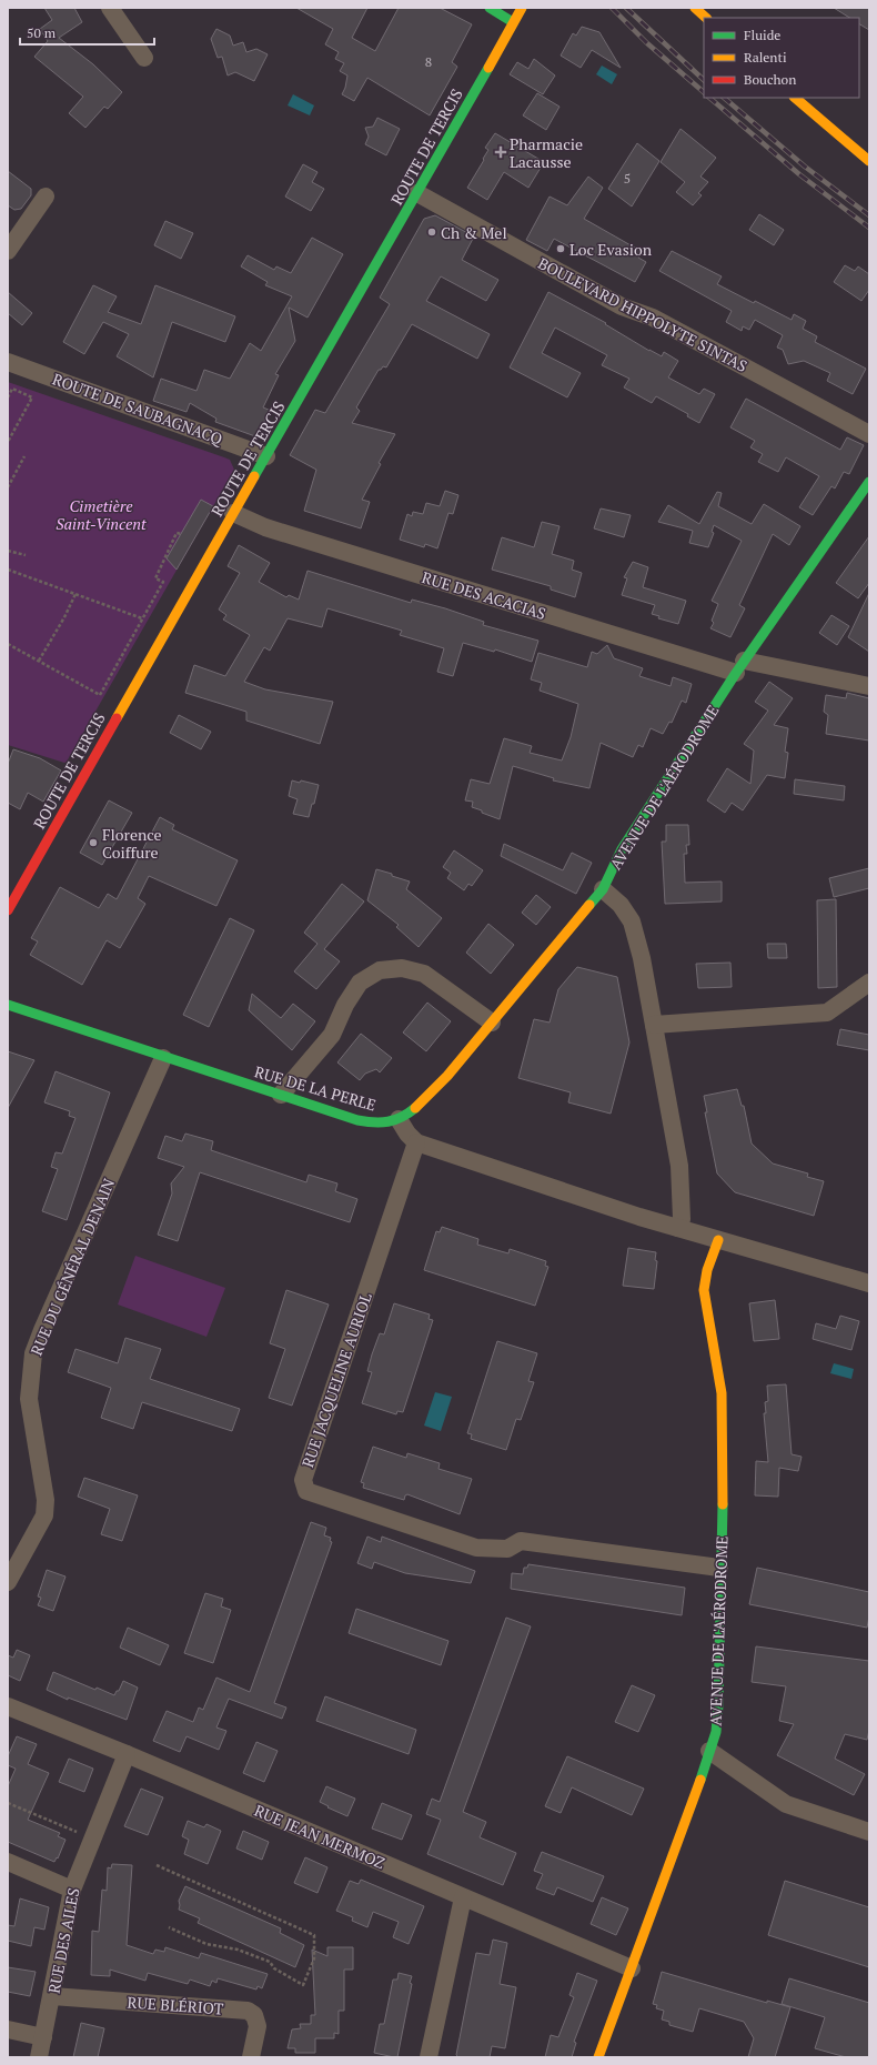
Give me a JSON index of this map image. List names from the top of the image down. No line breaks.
{"streets":{"street":["ROUTE DE TERCIS","BOULEVARD HIPPOLYTE SINTAS","ROUTE DE SAUBAGNACQ","RUE DES ACACIAS","AVENUE DE L'AÉRODROME","RUE DE LA PERLE","RUE DU GÉNÉRAL DENAIN","RUE JACQUELINE AURIOL","RUE JEAN MERMOZ","RUE DES AILES","RUE BLÉRIOT"]},"crossings":[["ROUTE DE TERCIS","BOULEVARD HIPPOLYTE SINTAS"],["ROUTE DE TERCIS","ROUTE DE SAUBAGNACQ"],["ROUTE DE TERCIS","RUE DES ACACIAS"],["RUE DES ACACIAS","AVENUE DE L'AÉRODROME"],["AVENUE DE L'AÉRODROME","RUE DE LA PERLE"],["AVENUE DE L'AÉRODROME","RUE JACQUELINE AURIOL"],["AVENUE DE L'AÉRODROME","RUE JEAN MERMOZ"],["RUE DE LA PERLE","RUE DU GÉNÉRAL DENAIN"],["RUE JEAN MERMOZ","RUE DES AILES"],["RUE DES AILES","RUE BLÉRIOT"]],"parks":["Cimetière Saint-Vincent"],"places":{"health":["Pharmacie Lacausse"],"other":["Ch & Mel","Loc Evasion","Florence Coiffure"]},"house_numbers":["8","5"],"legend":["Fluide","Ralenti","Bouchon"],"scale_bar":"50 m"}
